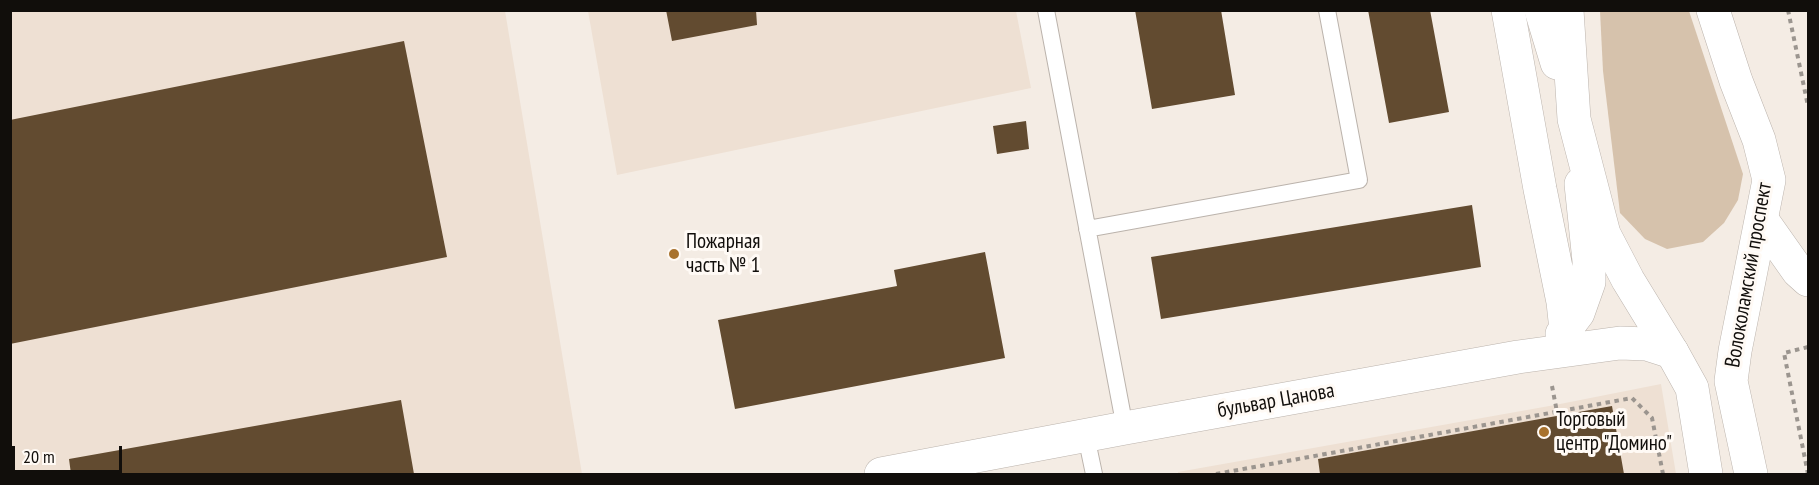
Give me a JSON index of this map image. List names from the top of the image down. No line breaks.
{"streets":{"street":["Волоколамский проспект","бульвар Цанова"]},"places":["Пожарная часть № 1","Торговый центр \"Домино\""],"scale_bar":"20 m"}
